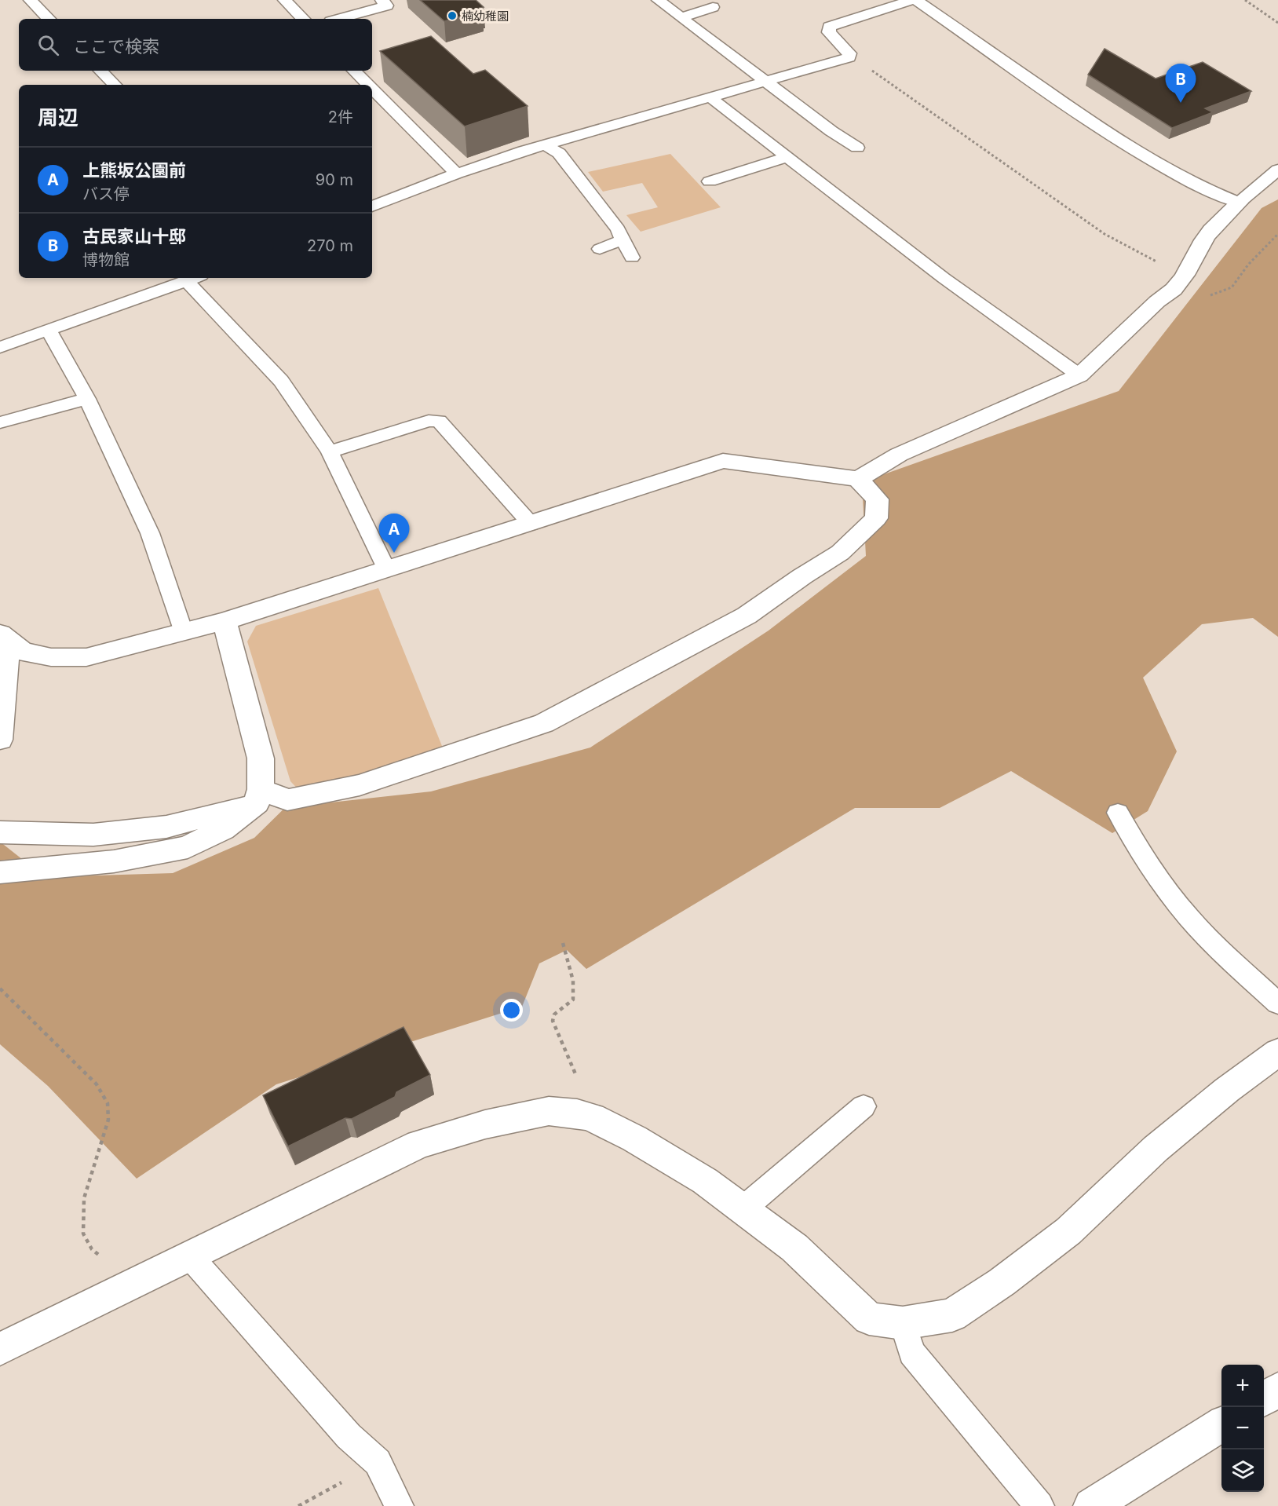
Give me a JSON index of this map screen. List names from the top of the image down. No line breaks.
{"places":["楠幼稚園"],"page":{"search":"ここで検索","pins":["B","A"],"heading":["周辺","2件"],"list":[{"mark":"A","name":"上熊坂公園前","note":"バス停","value":"90 m"},{"mark":"B","name":"古民家山十邸","note":"博物館","value":"270 m"}],"map_buttons":["+","−"]}}
